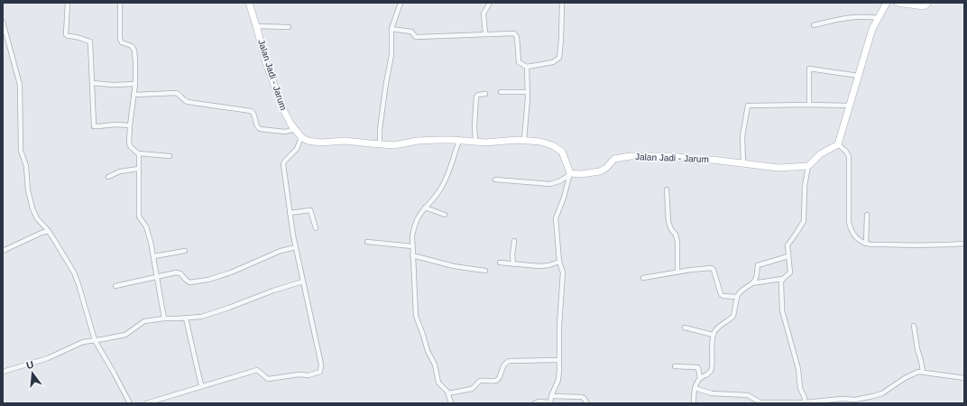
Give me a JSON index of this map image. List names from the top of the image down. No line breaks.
{"streets":{"street":["Jalan Jadi - Jarum"]},"north":"top"}
